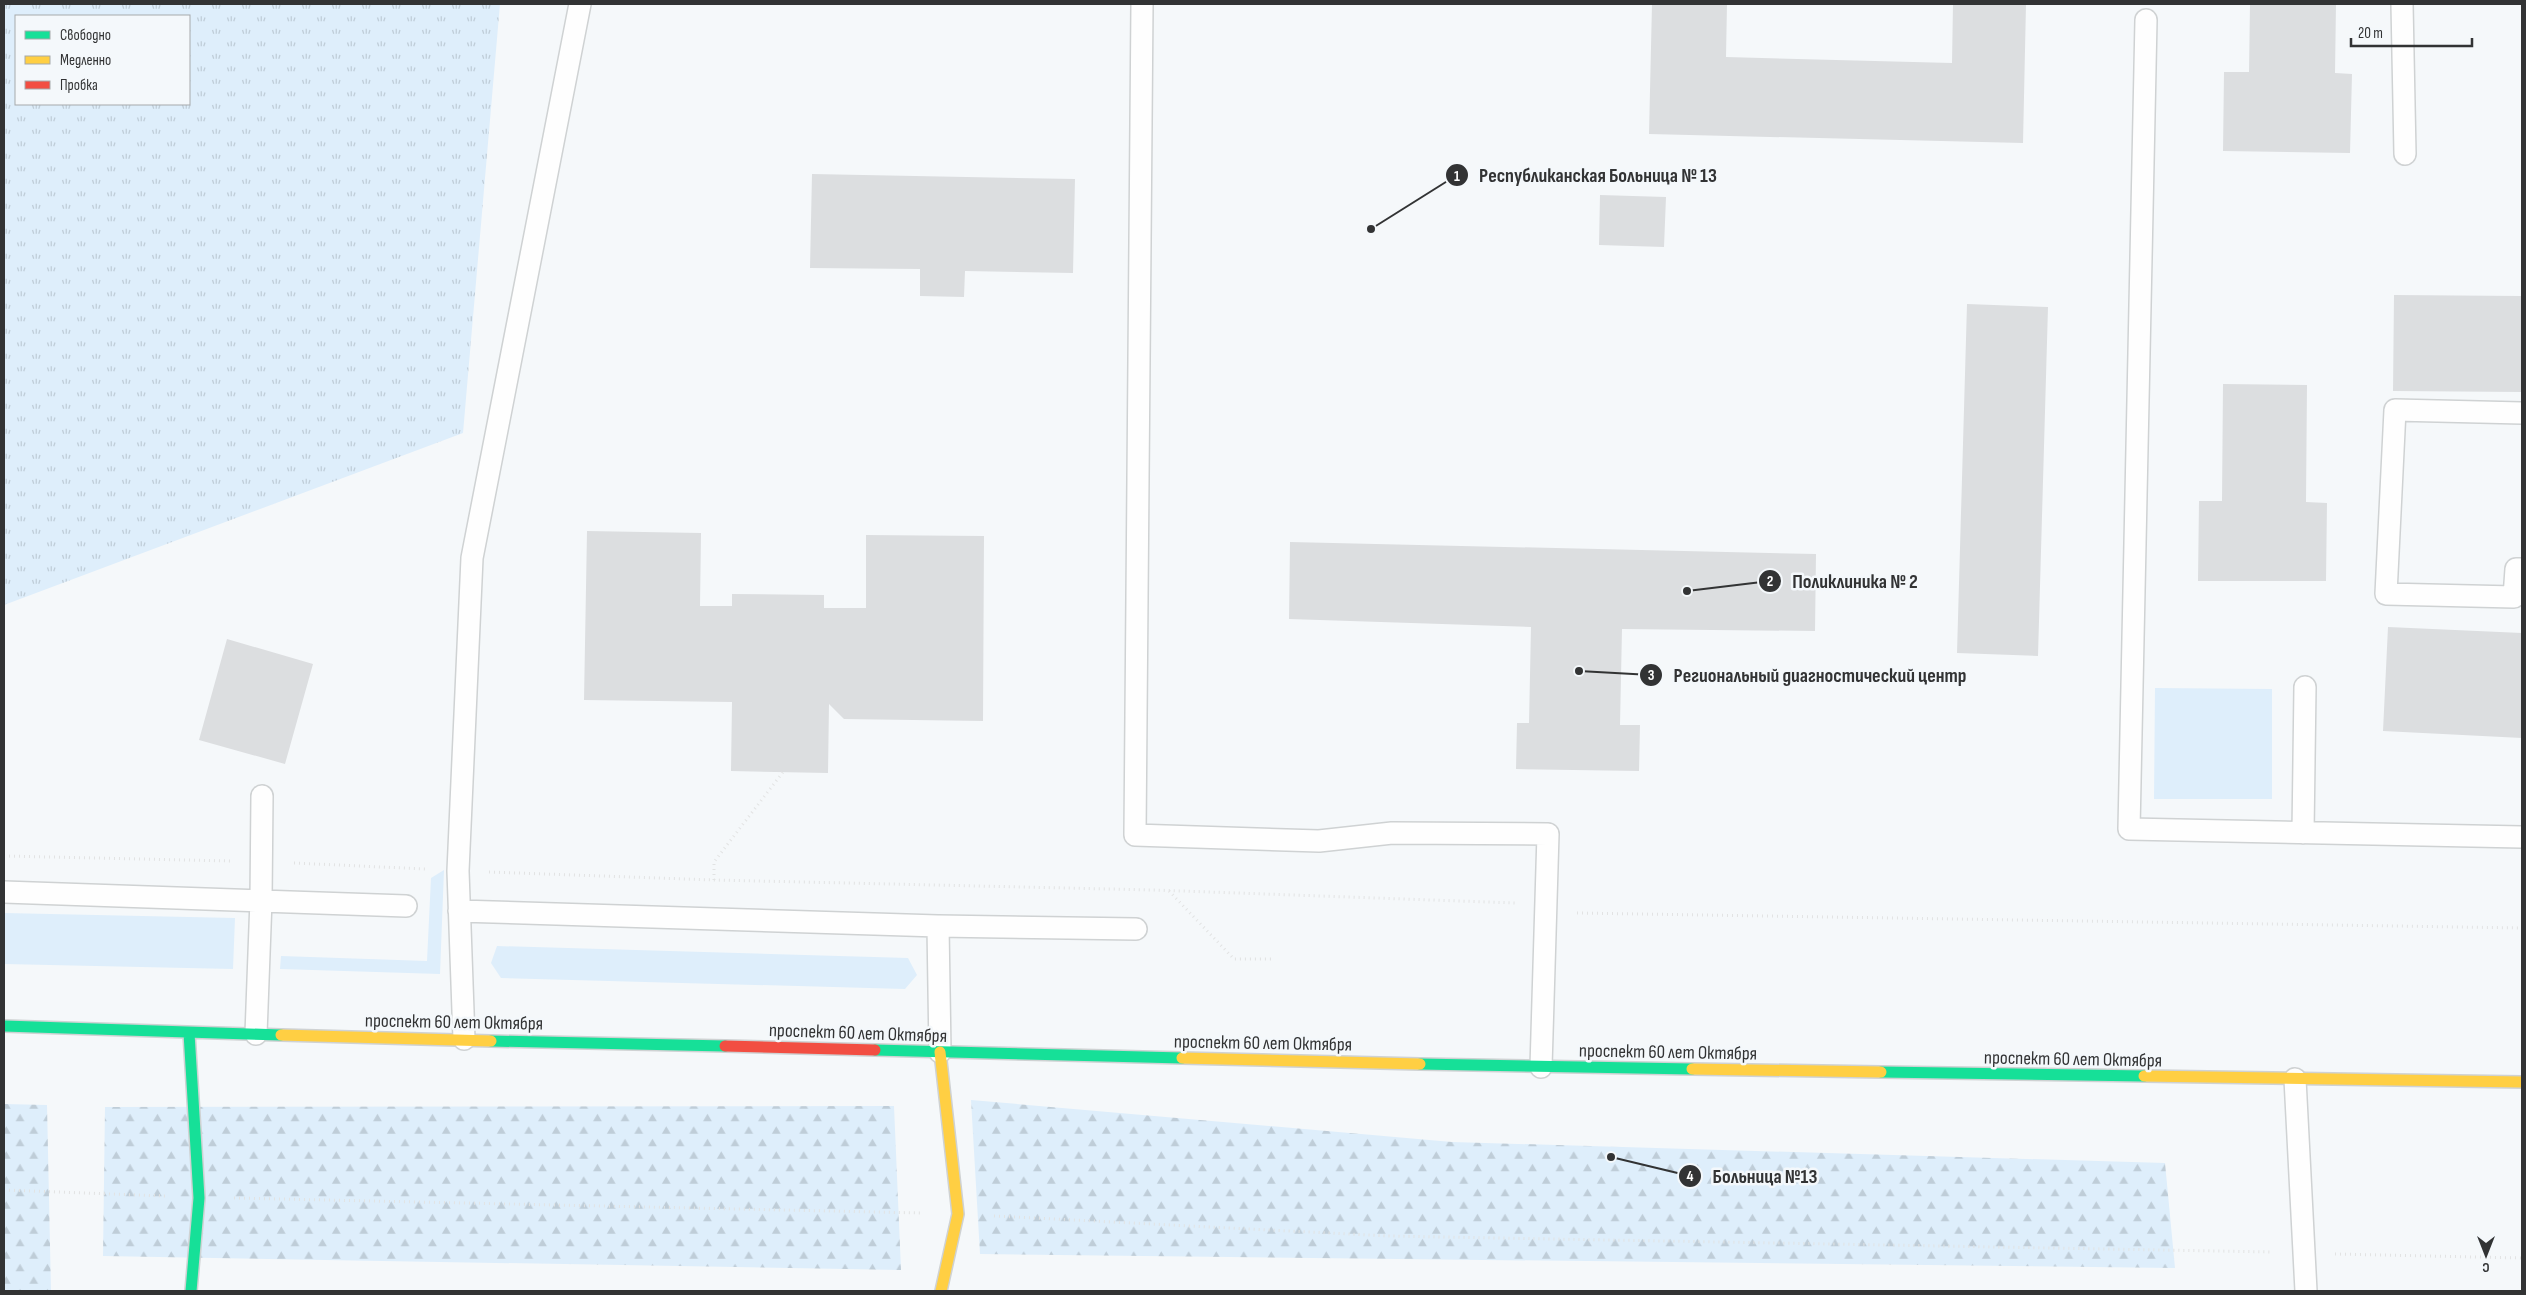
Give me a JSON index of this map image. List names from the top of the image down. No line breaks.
{"streets":{"main road":["проспект 60 лет Октября"]},"places":["Республиканская Больница № 13","Поликлиника № 2","Региональный диагностический центр","Больница №13"],"legend":["Свободно","Медленно","Пробка"],"scale_bar":"20 m","north":"bottom"}
